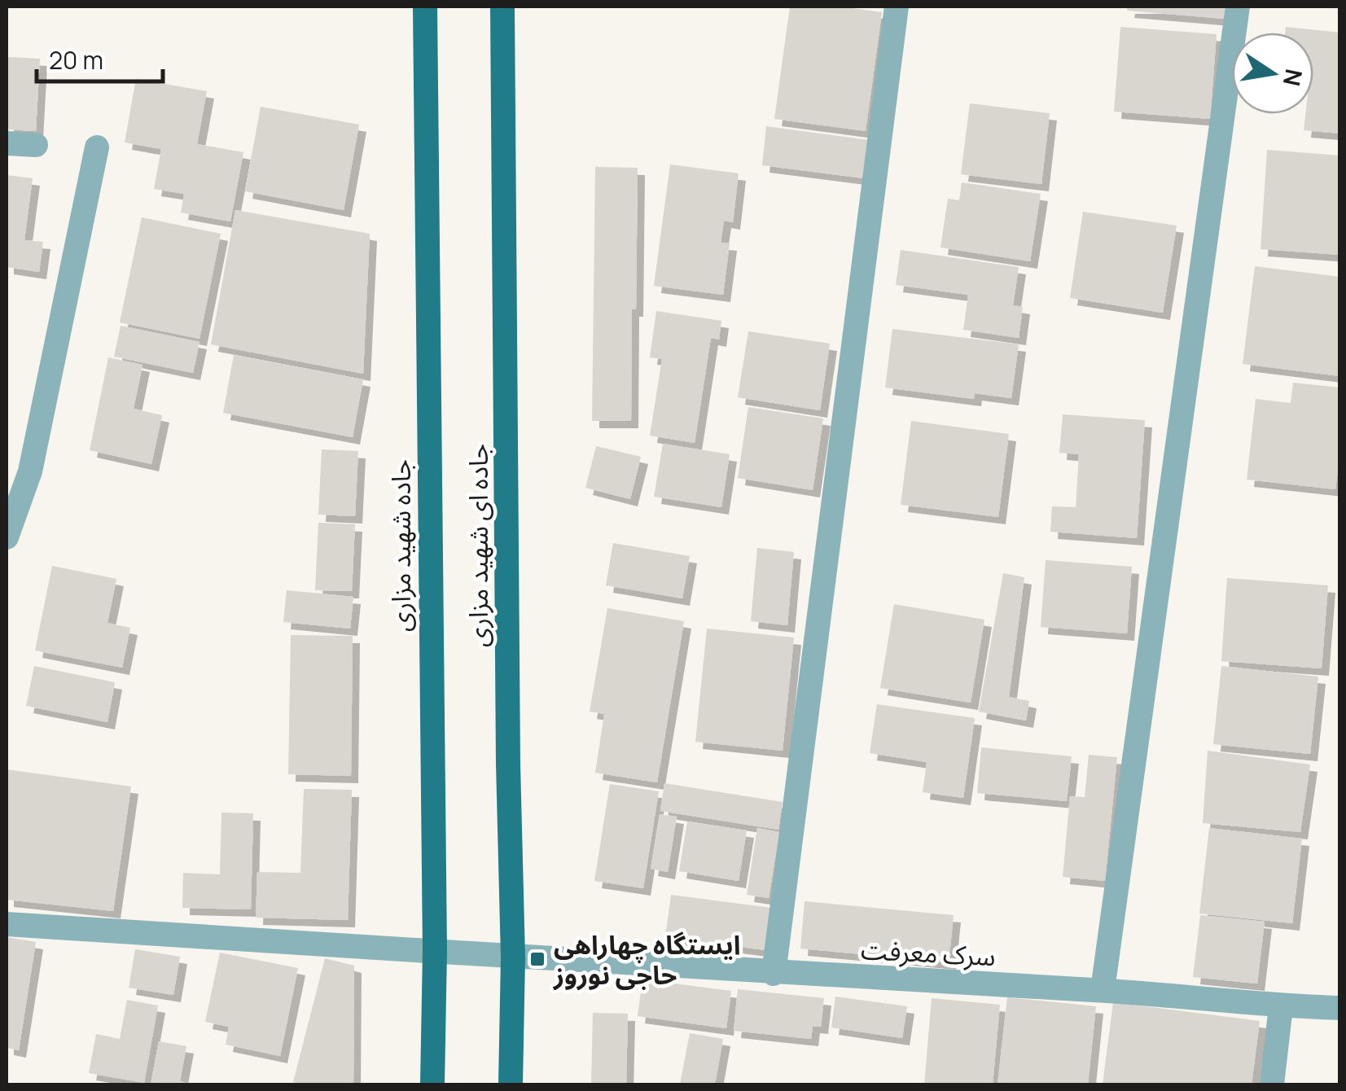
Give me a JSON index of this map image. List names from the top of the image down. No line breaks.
{"streets":{"main road":["جاده شهید مزاری","جاده ای شهید مزاری"],"street":["سرک معرفت"]},"crossings":[["جاده شهید مزاری","سرک معرفت"],["جاده ای شهید مزاری","سرک معرفت"]],"places":{"transit":["ایستگاه چهاراهی حاجی نوروز"]},"scale_bar":"20 m","north":"right"}
